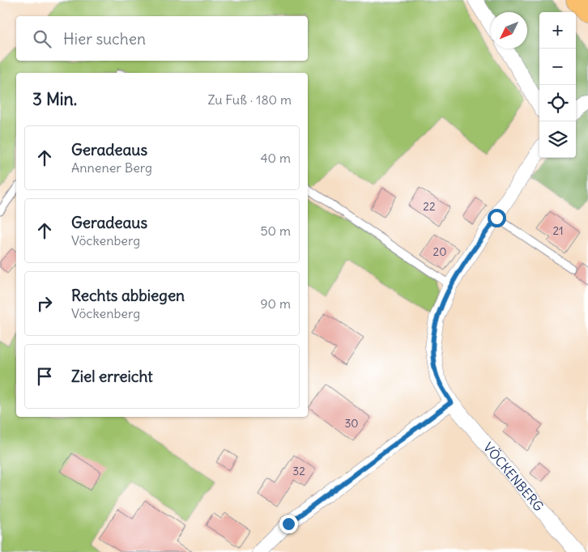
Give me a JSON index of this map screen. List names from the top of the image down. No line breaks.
{"streets":{"street":["VÖCKENBERG"]},"house_numbers":["22","21","20","30","32"],"north":"bottom left","page":{"map_buttons":["+","−"],"search":"Hier suchen","heading":["3 Min.","Zu Fuß · 180 m"],"list":[["Geradeaus","Annener Berg","40 m"],["Geradeaus","Vöckenberg","50 m"],["Rechts abbiegen","Vöckenberg","90 m"],"Ziel erreicht"]}}
